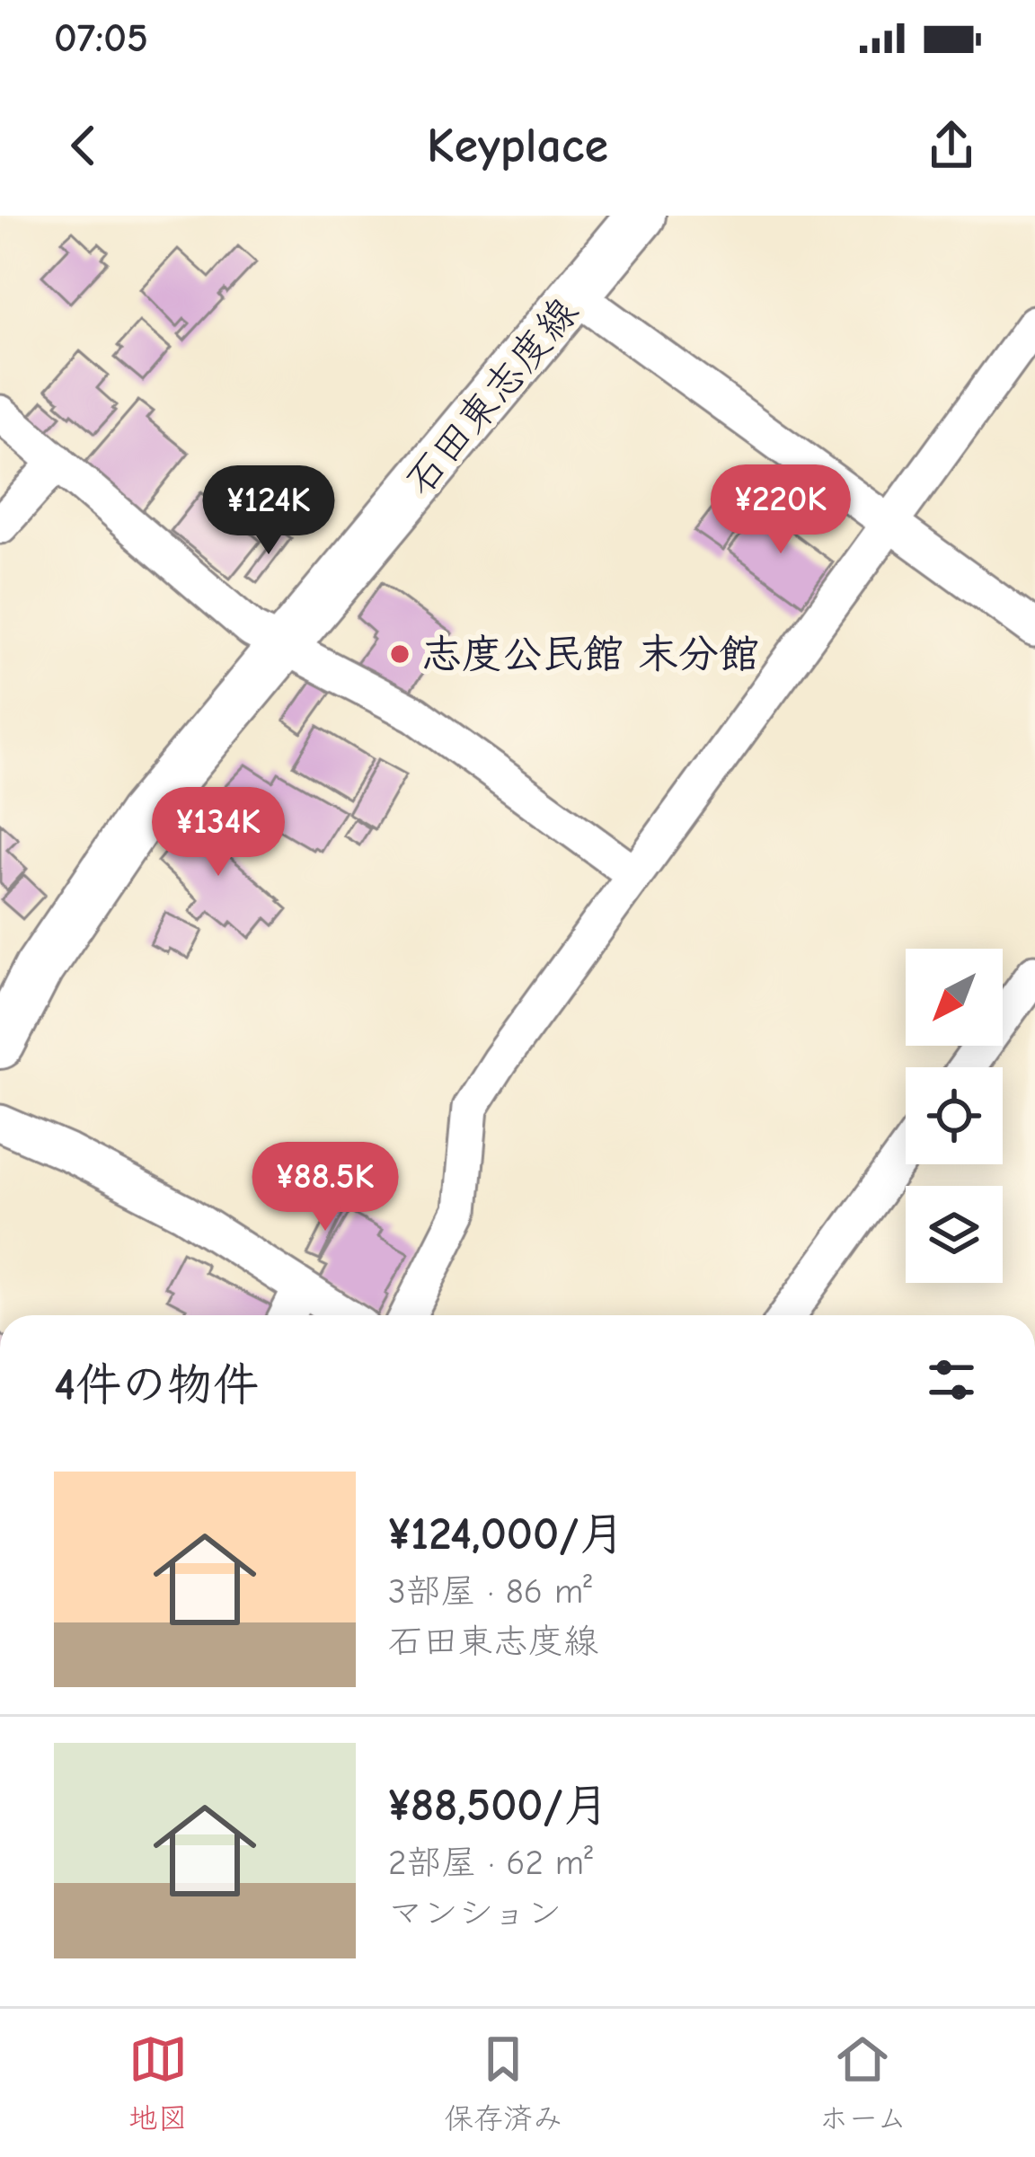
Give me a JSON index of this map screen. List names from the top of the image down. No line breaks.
{"streets":{"main road":["石田東志度線"]},"places":["志度公民館 末分館"],"north":"bottom left","page":{"status":"07:05","header":"Keyplace","price":["¥220K","¥124K","¥134K","¥88.5K"],"heading":"4件の物件","list":[{"name":"¥124,000/月","note":"3部屋 · 86 m² · 石田東志度線"},{"name":"¥88,500/月","note":"2部屋 · 62 m² · マンション"}],"tabs":["地図","保存済み","ホーム"]}}
